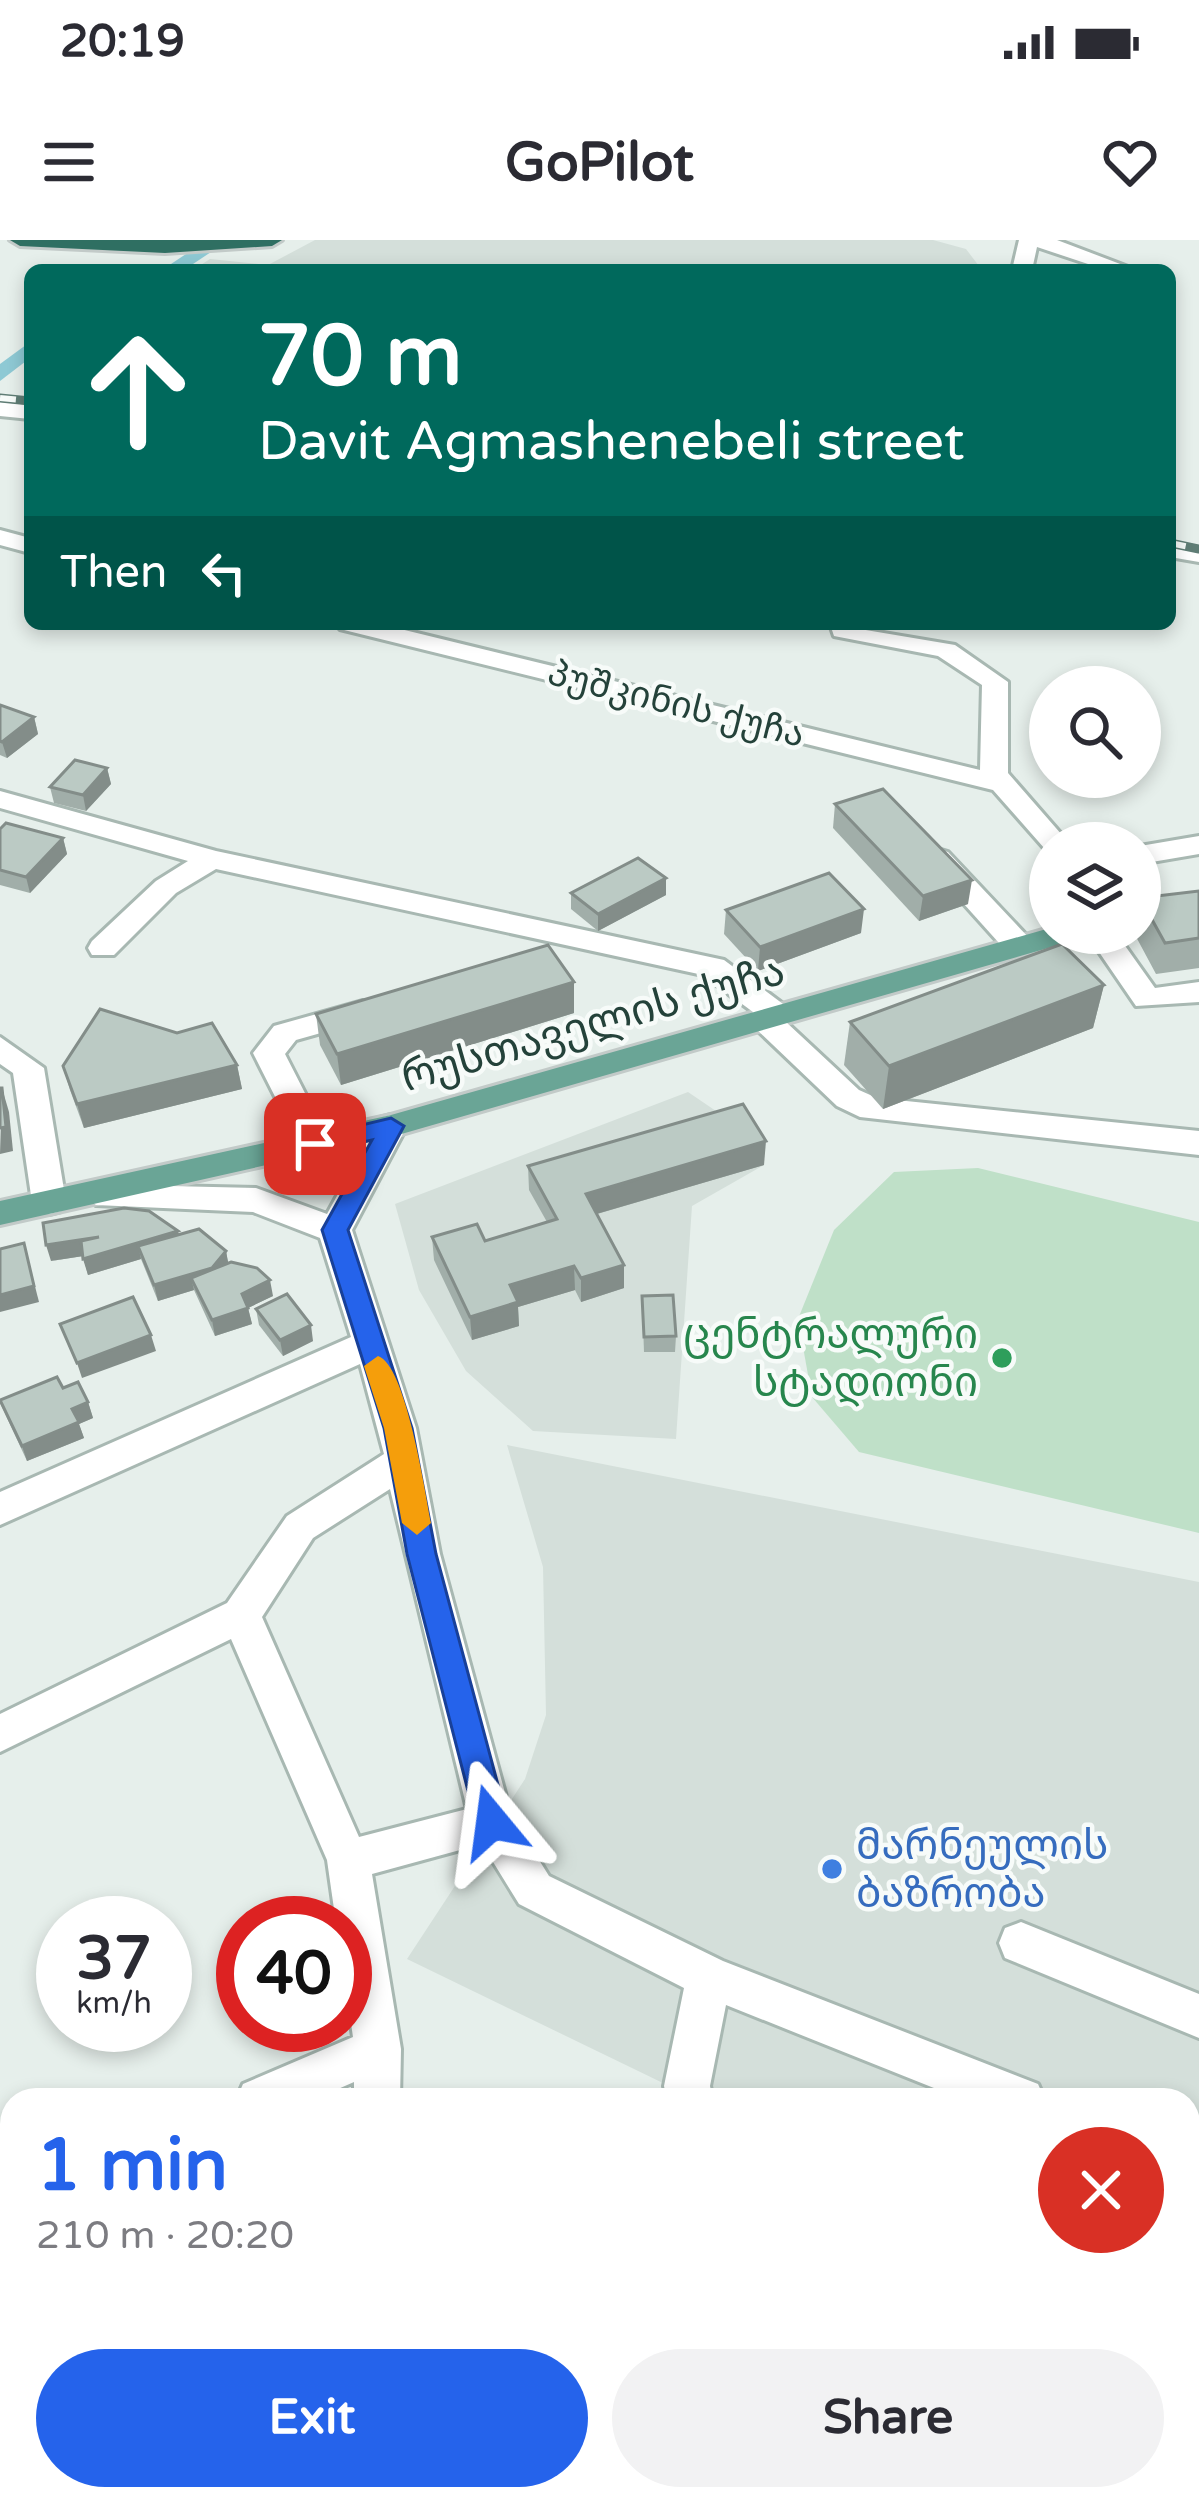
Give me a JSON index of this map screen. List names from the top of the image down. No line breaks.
{"streets":{"main road":["რუსთაველის ქუჩა"],"street":["პუშკინის ქუჩა"]},"places":["ცენტრალური სტადიონი","მარნეულის ბაზრობა"],"page":{"status":"20:19","header":"GoPilot","turn":["70 m","Davit Agmashenebeli street"],"then":"Then","speed":"37 km/h","limit":"40","heading":["1 min","210 m · 20:20"],"buttons":["Exit","Share"]}}
